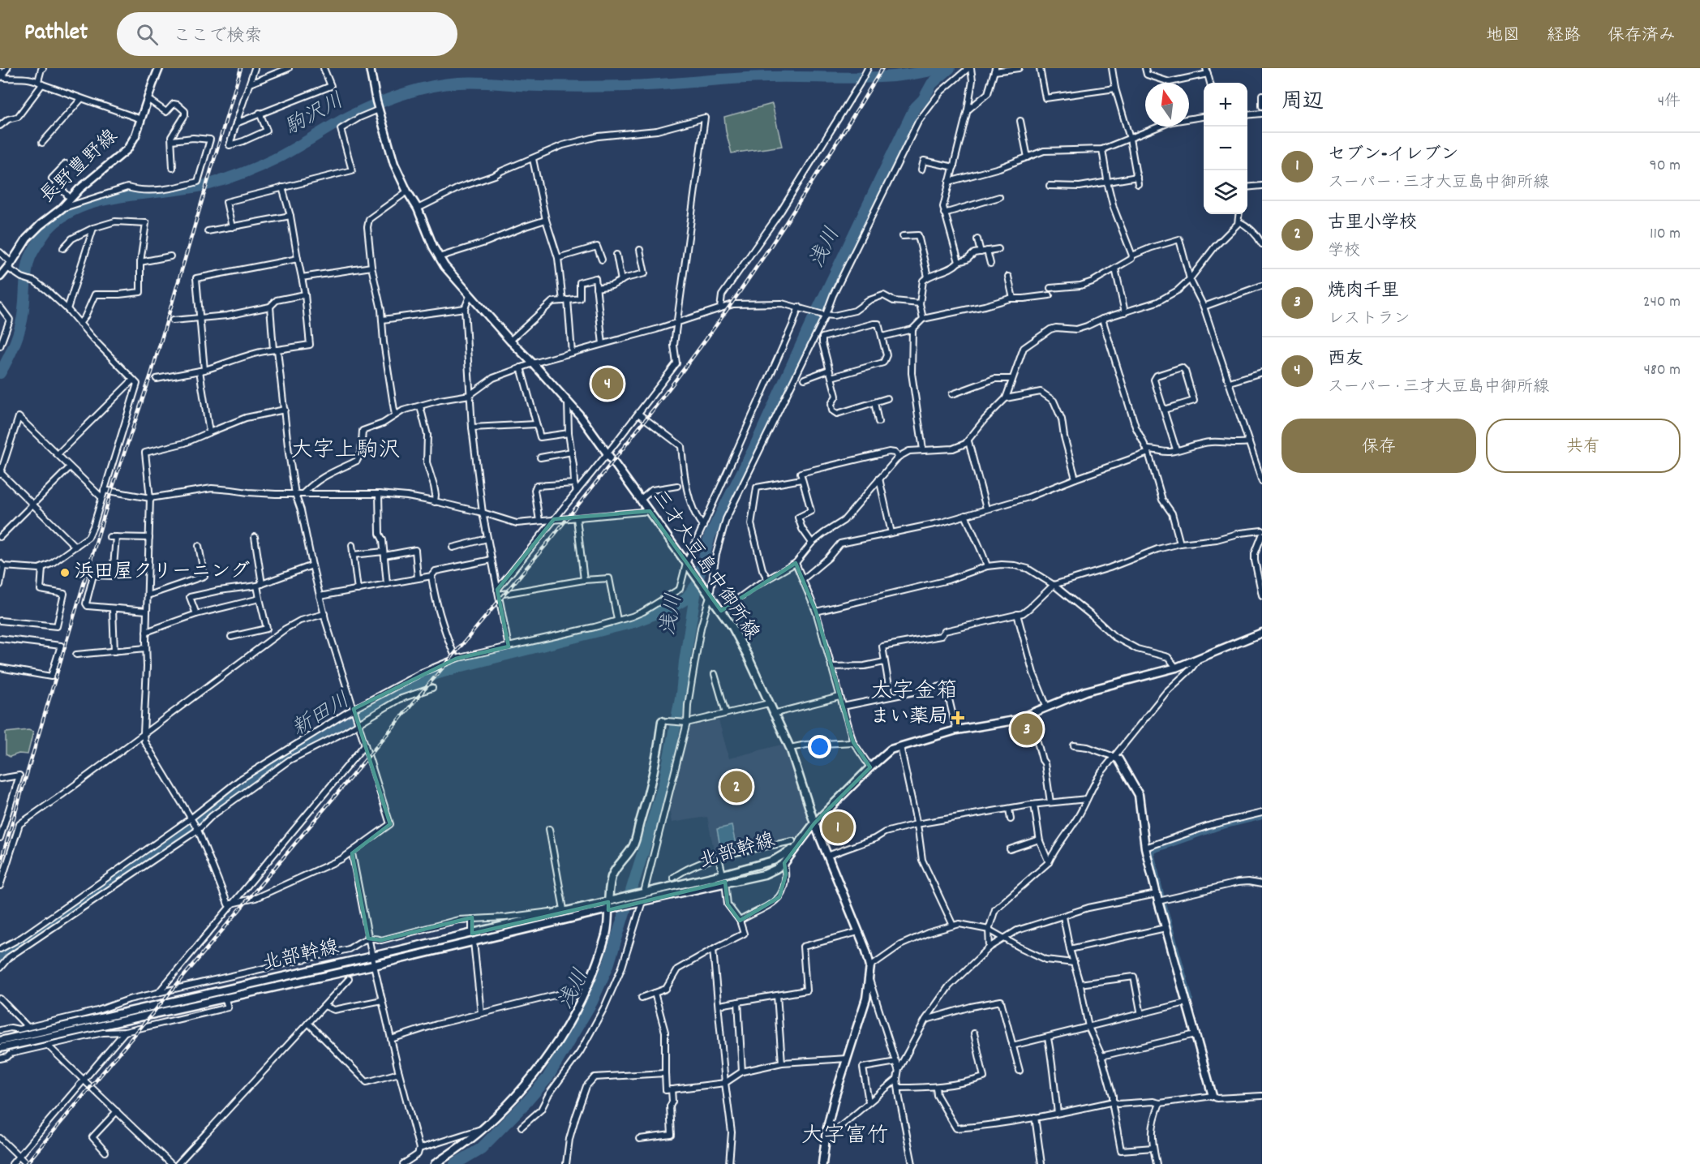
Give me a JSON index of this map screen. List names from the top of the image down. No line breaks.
{"streets":{"street":["長野豊野線","三才大豆島中御所線","北部幹線"]},"districts":["大字上駒沢","大字金箱","大字富竹"],"water":["駒沢川","浅川","新田川"],"places":{"other":["浜田屋クリーニング"],"health":["まい薬局"]},"north":"top","page":{"header":"Pathlet","search":"ここで検索","nav":["地図","経路","保存済み"],"heading":["周辺","4件"],"map_buttons":["+","−"],"list":[{"mark":"1","name":"セブン-イレブン","note":"スーパー · 三才大豆島中御所線","value":"90 m"},{"mark":"2","name":"古里小学校","note":"学校","value":"110 m"},{"mark":"3","name":"焼肉千里","note":"レストラン","value":"240 m"},{"mark":"4","name":"西友","note":"スーパー · 三才大豆島中御所線","value":"480 m"}],"pins":["4","3","2","1"],"buttons":["保存","共有"]}}
